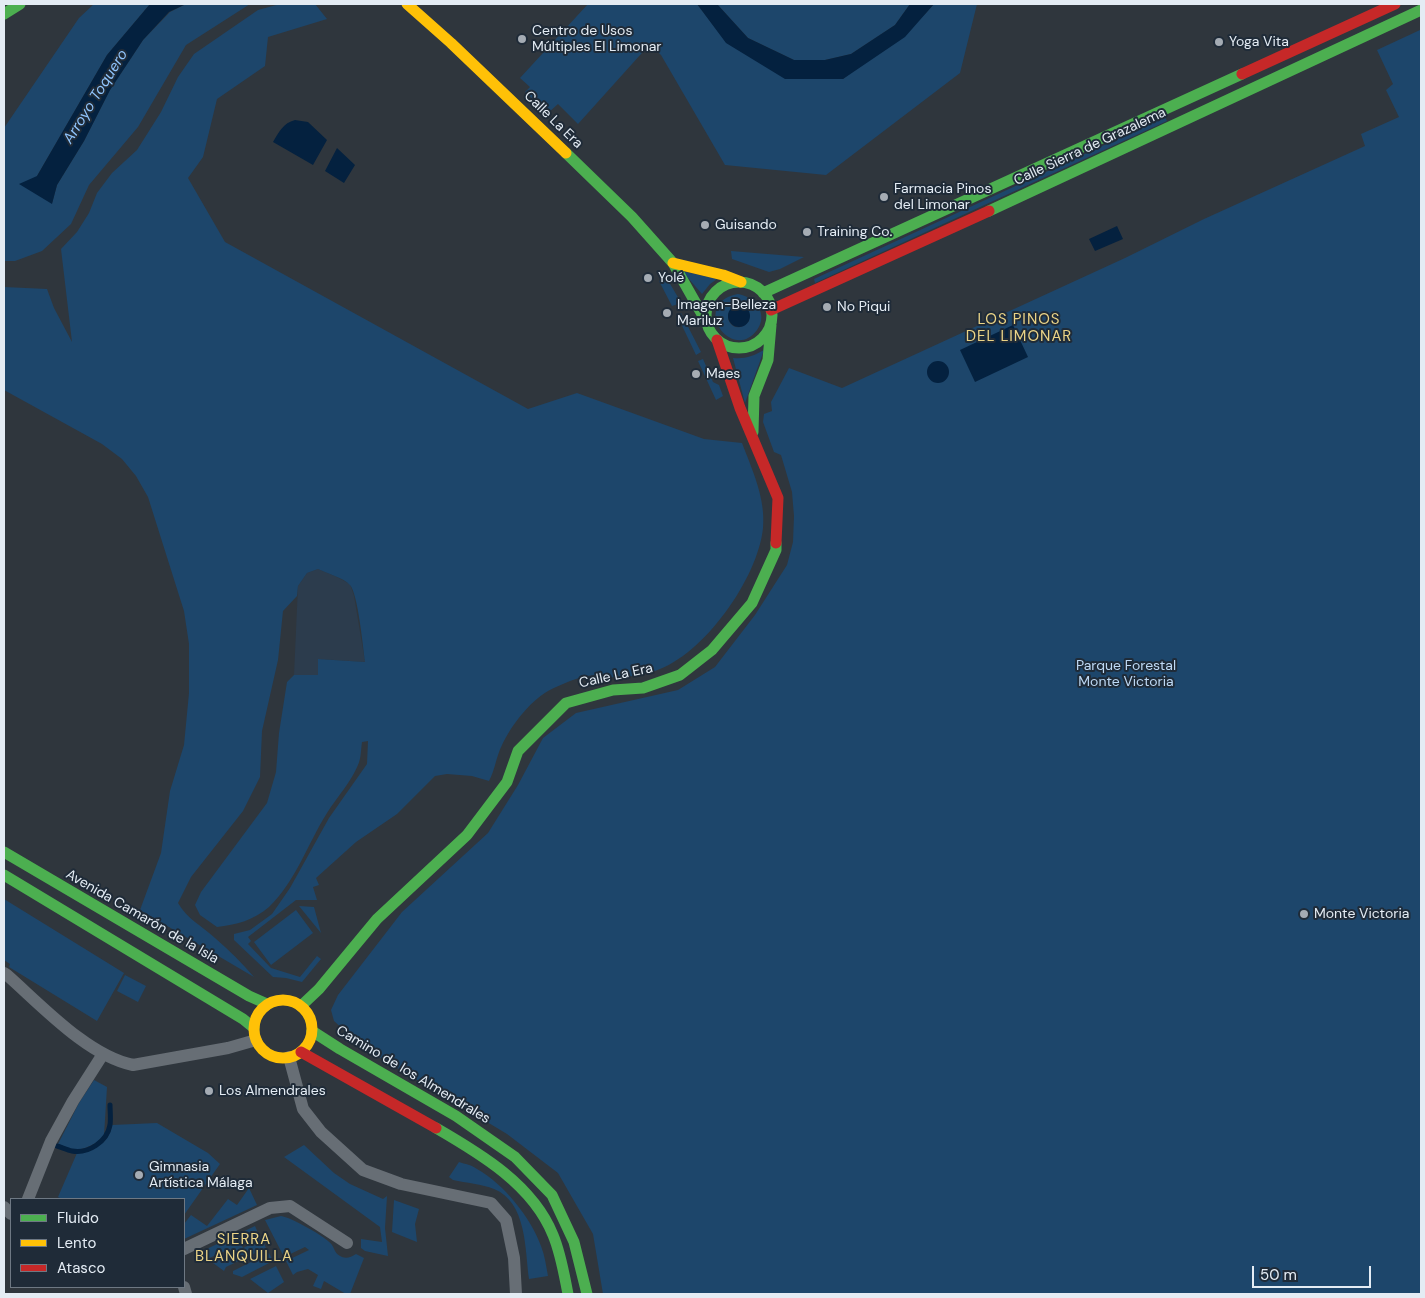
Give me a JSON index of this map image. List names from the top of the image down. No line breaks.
{"streets":{"main road":["Calle La Era","Calle Sierra de Grazalema","Avenida Camarón de la Isla","Camino de los Almendrales"]},"crossings":[["Calle La Era","Calle Sierra de Grazalema"],["Calle La Era","Avenida Camarón de la Isla"],["Calle La Era","Camino de los Almendrales"],["Avenida Camarón de la Isla","Camino de los Almendrales"]],"districts":["LOS PINOS DEL LIMONAR","SIERRA BLANQUILLA"],"water":["Arroyo Toquero"],"parks":["Parque Forestal Monte Victoria"],"places":["Centro de Usos Múltiples El Limonar","Yoga Vita","Farmacia Pinos del Limonar","Guisando","Training Co.","Yolé","No Piqui","Imagen-Belleza Mariluz","Maes","Monte Victoria","Los Almendrales","Gimnasia Artística Málaga"],"legend":["Fluido","Lento","Atasco"],"scale_bar":"50 m"}
